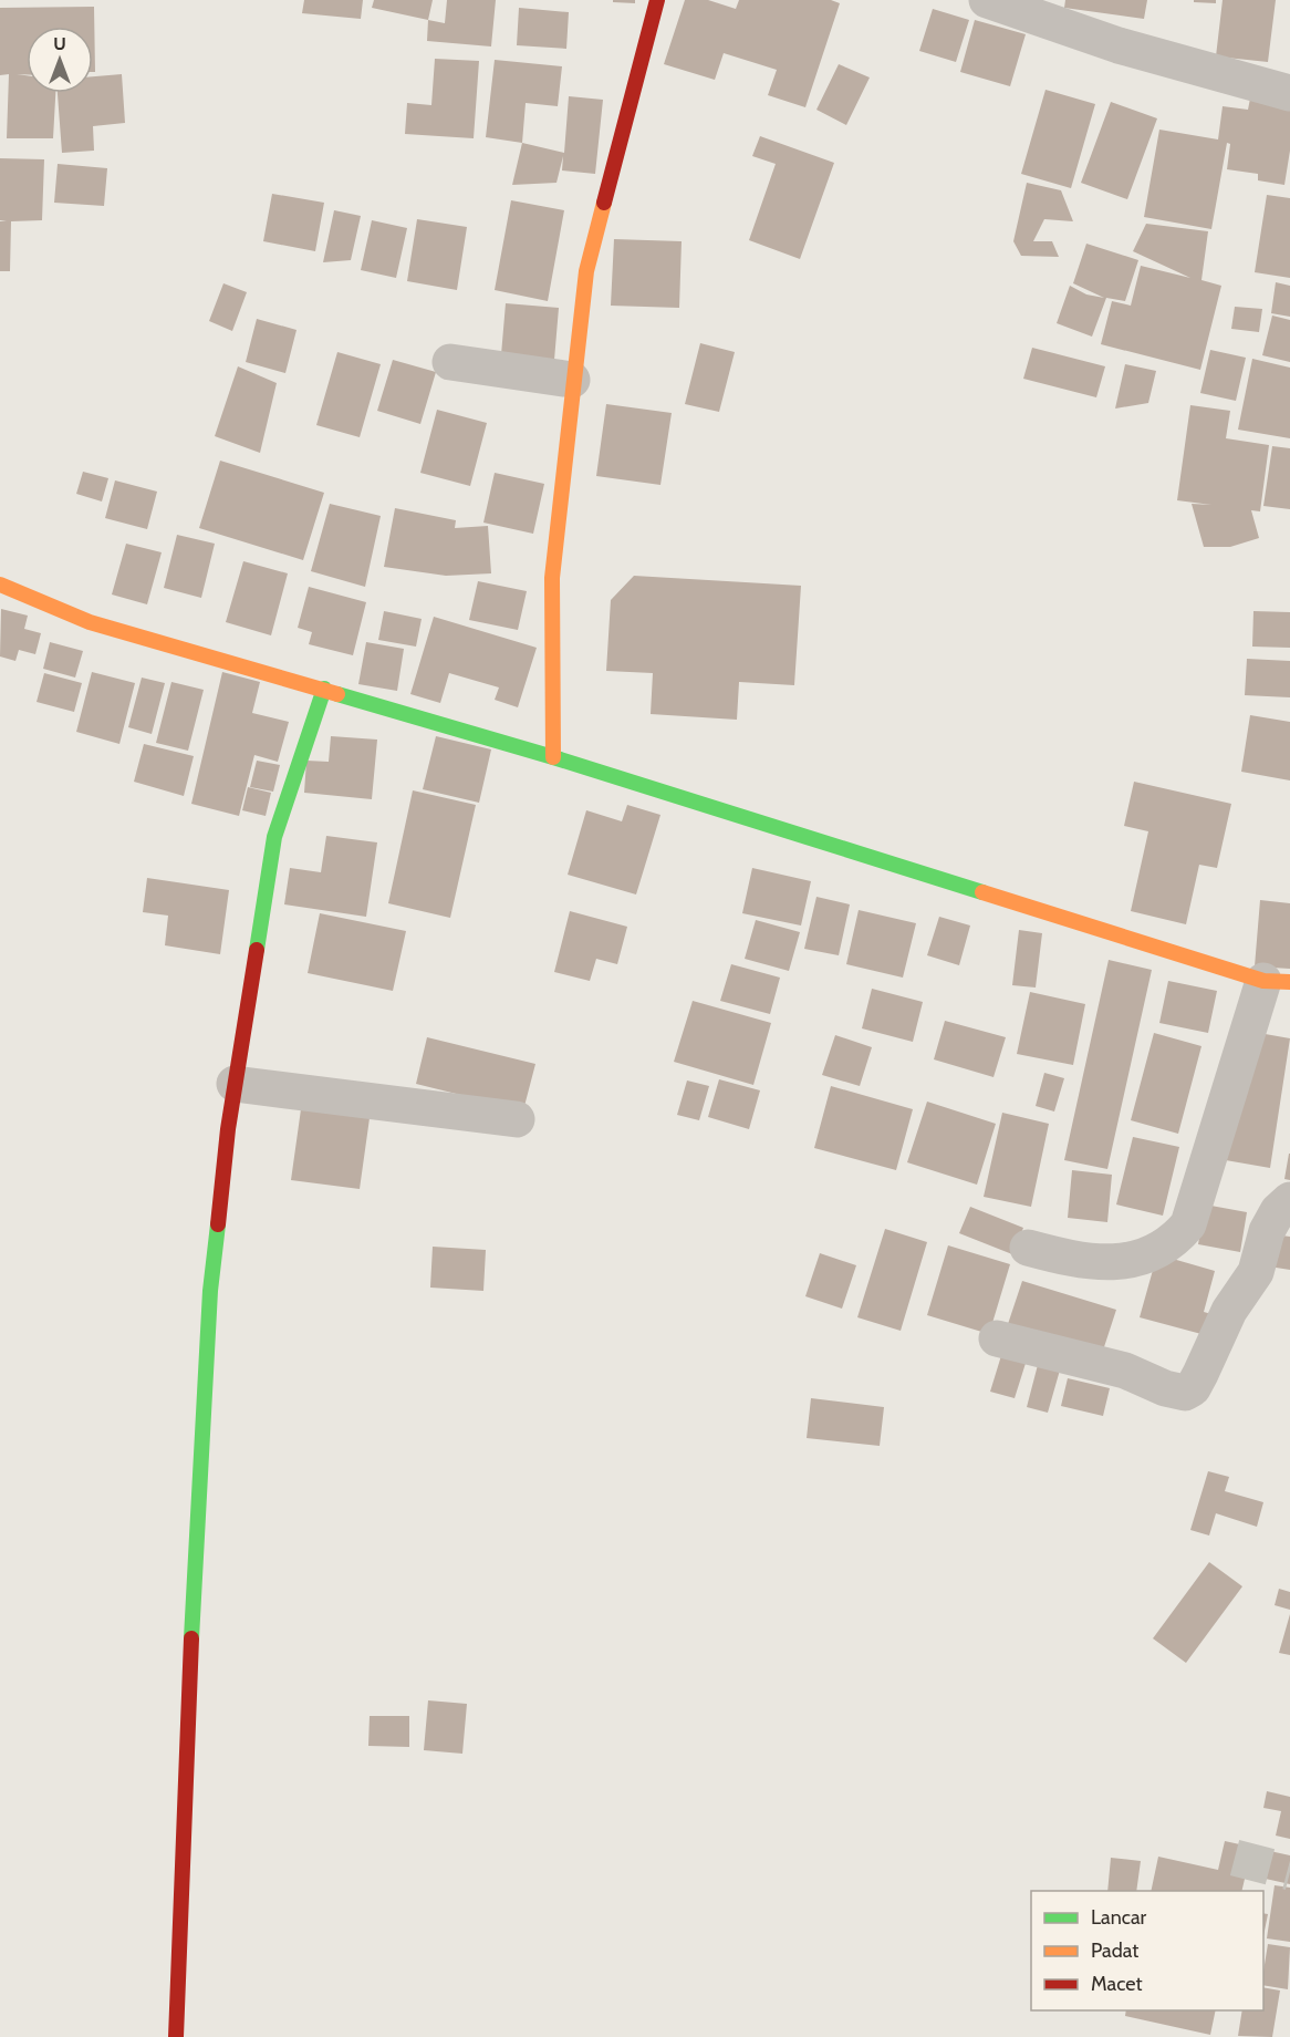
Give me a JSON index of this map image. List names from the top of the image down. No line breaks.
{"legend":["Lancar","Padat","Macet"],"north":"top"}
